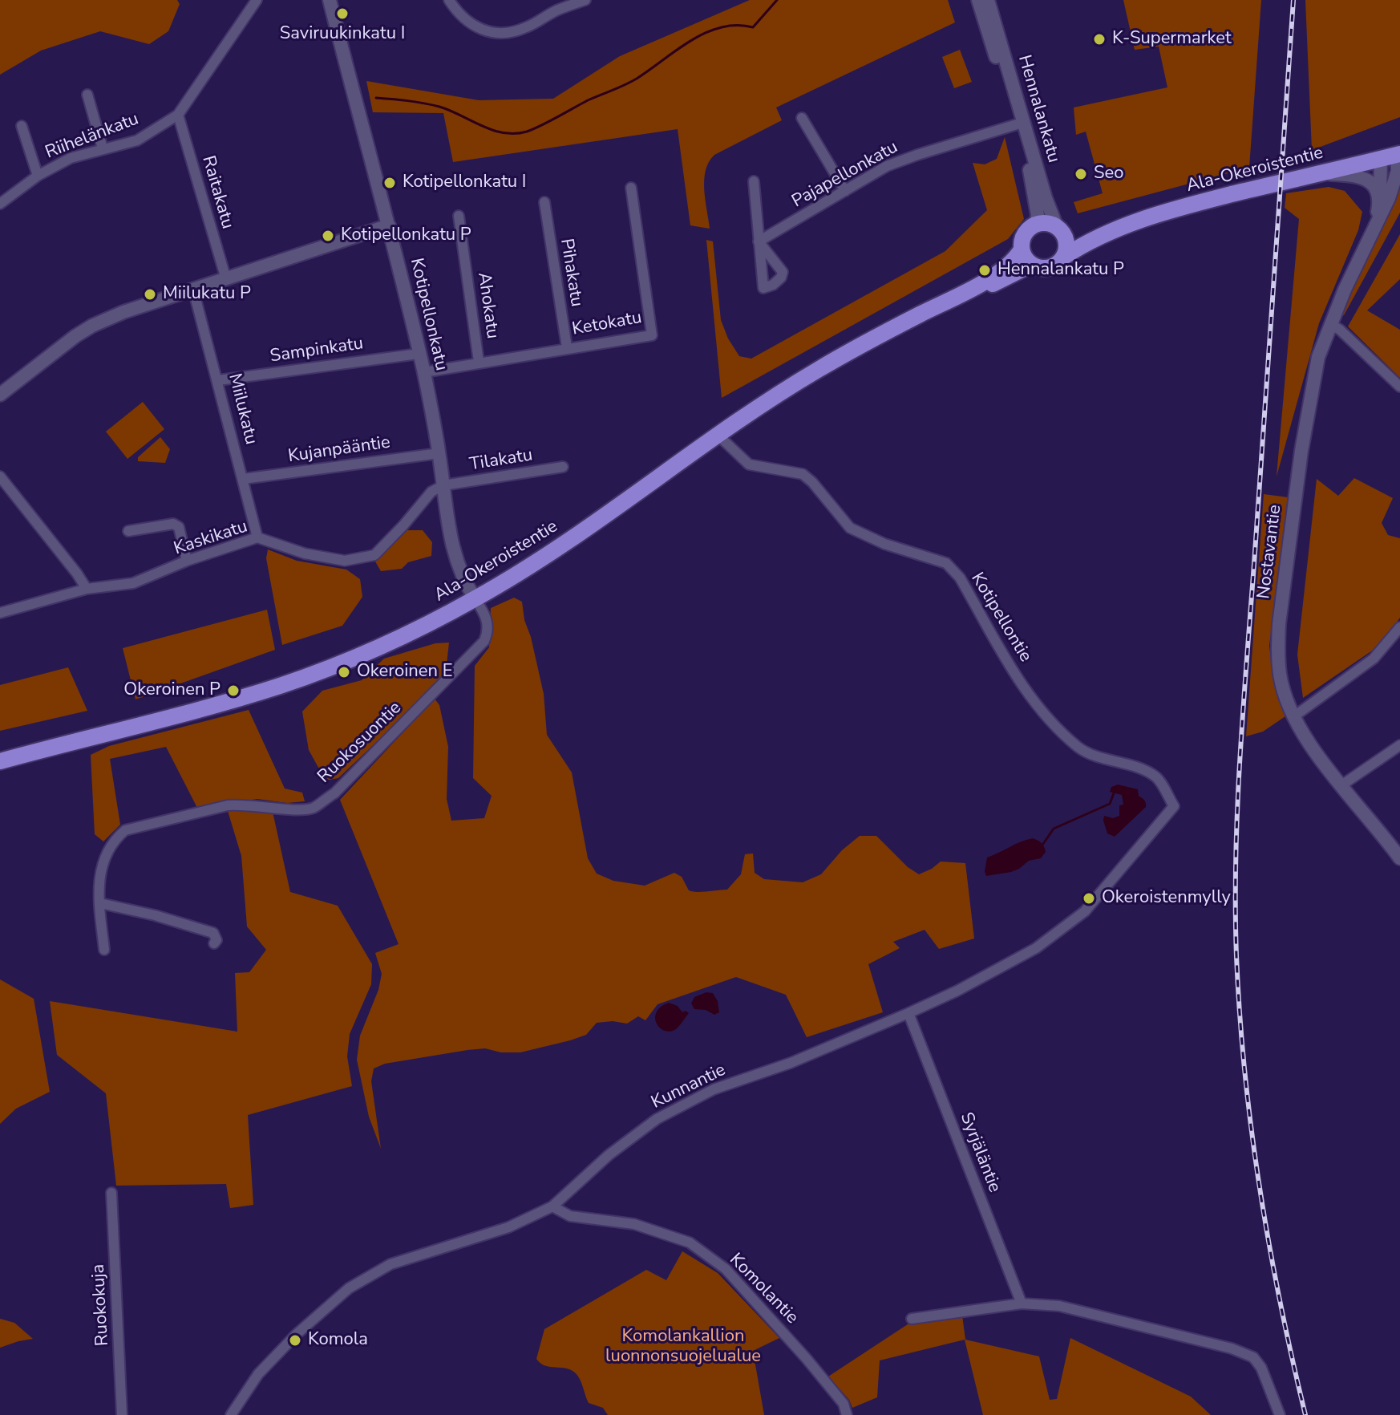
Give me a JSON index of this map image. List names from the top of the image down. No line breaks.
{"streets":{"main road":["Ala-Okeroistentie"],"street":["Hennalankatu","Riihelänkatu","Pajapellonkatu","Raitakatu","Pihakatu","Ahokatu","Kotipellonkatu","Ketokatu","Sampinkatu","Miilukatu","Kujanpääntie","Tilakatu","Kaskikatu","Nostavantie","Kotipellontie","Ruokosuontie","Kunnantie","Syrjäläntie","Komolantie","Ruokokuja"]},"crossings":[["Hennalankatu","Ala-Okeroistentie"],["Hennalankatu","Pajapellonkatu"],["Riihelänkatu","Raitakatu"],["Ala-Okeroistentie","Kotipellonkatu"],["Ala-Okeroistentie","Nostavantie"],["Ala-Okeroistentie","Kotipellontie"],["Ala-Okeroistentie","Ruokosuontie"],["Pihakatu","Ketokatu"],["Ahokatu","Ketokatu"],["Kotipellonkatu","Ketokatu"],["Kotipellonkatu","Sampinkatu"],["Kotipellonkatu","Kujanpääntie"],["Kotipellonkatu","Tilakatu"],["Kotipellonkatu","Kaskikatu"],["Kotipellonkatu","Ruokosuontie"],["Sampinkatu","Miilukatu"],["Miilukatu","Kujanpääntie"],["Miilukatu","Kaskikatu"],["Tilakatu","Kaskikatu"],["Kotipellontie","Kunnantie"],["Kunnantie","Syrjäläntie"],["Kunnantie","Komolantie"]],"parks":["Komolankallion luonnonsuojelualue"],"places":["Saviruukinkatu I","K-Supermarket","Seo","Kotipellonkatu I","Kotipellonkatu P","Hennalankatu P","Miilukatu P","Okeroinen E","Okeroinen P","Okeroistenmylly","Komola"]}
